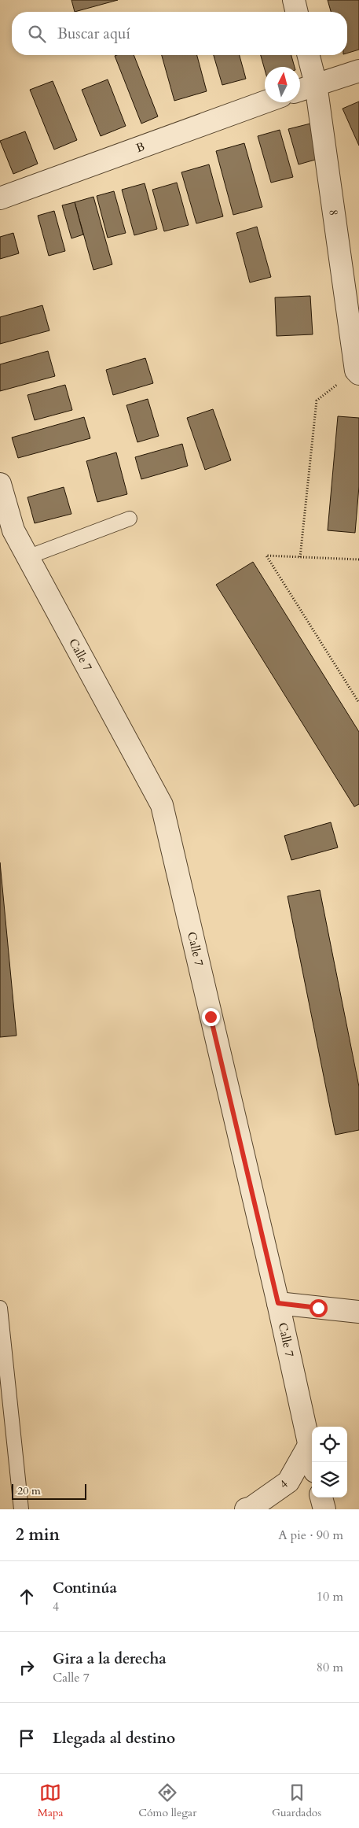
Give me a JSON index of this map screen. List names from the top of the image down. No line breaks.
{"streets":{"street":["B","8","Calle 7","4"]},"crossings":[["Calle 7","4"]],"scale_bar":"20 m","north":"top","page":{"search":"Buscar aquí","scale":"20 m","heading":["2 min","A pie · 90 m"],"list":[["Continúa","4","10 m"],["Gira a la derecha","Calle 7","80 m"],"Llegada al destino"],"nav":["Mapa","Cómo llegar","Guardados"]}}
